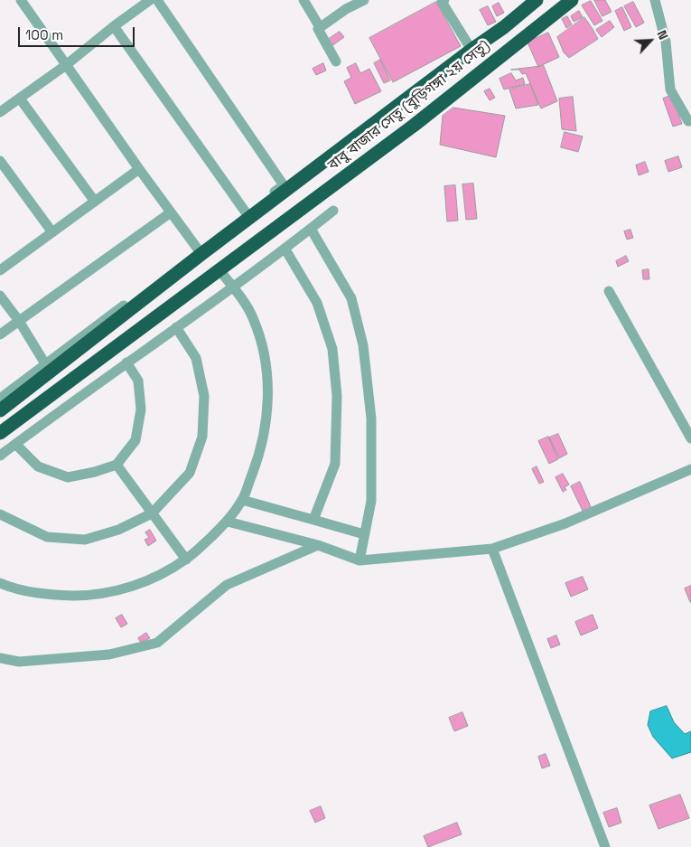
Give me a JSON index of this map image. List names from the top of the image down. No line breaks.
{"streets":{"highway":["বাবু বাজার সেতু (বুড়িগঙ্গা ২য় সেতু)"]},"scale_bar":"100 m","north":"top right"}
